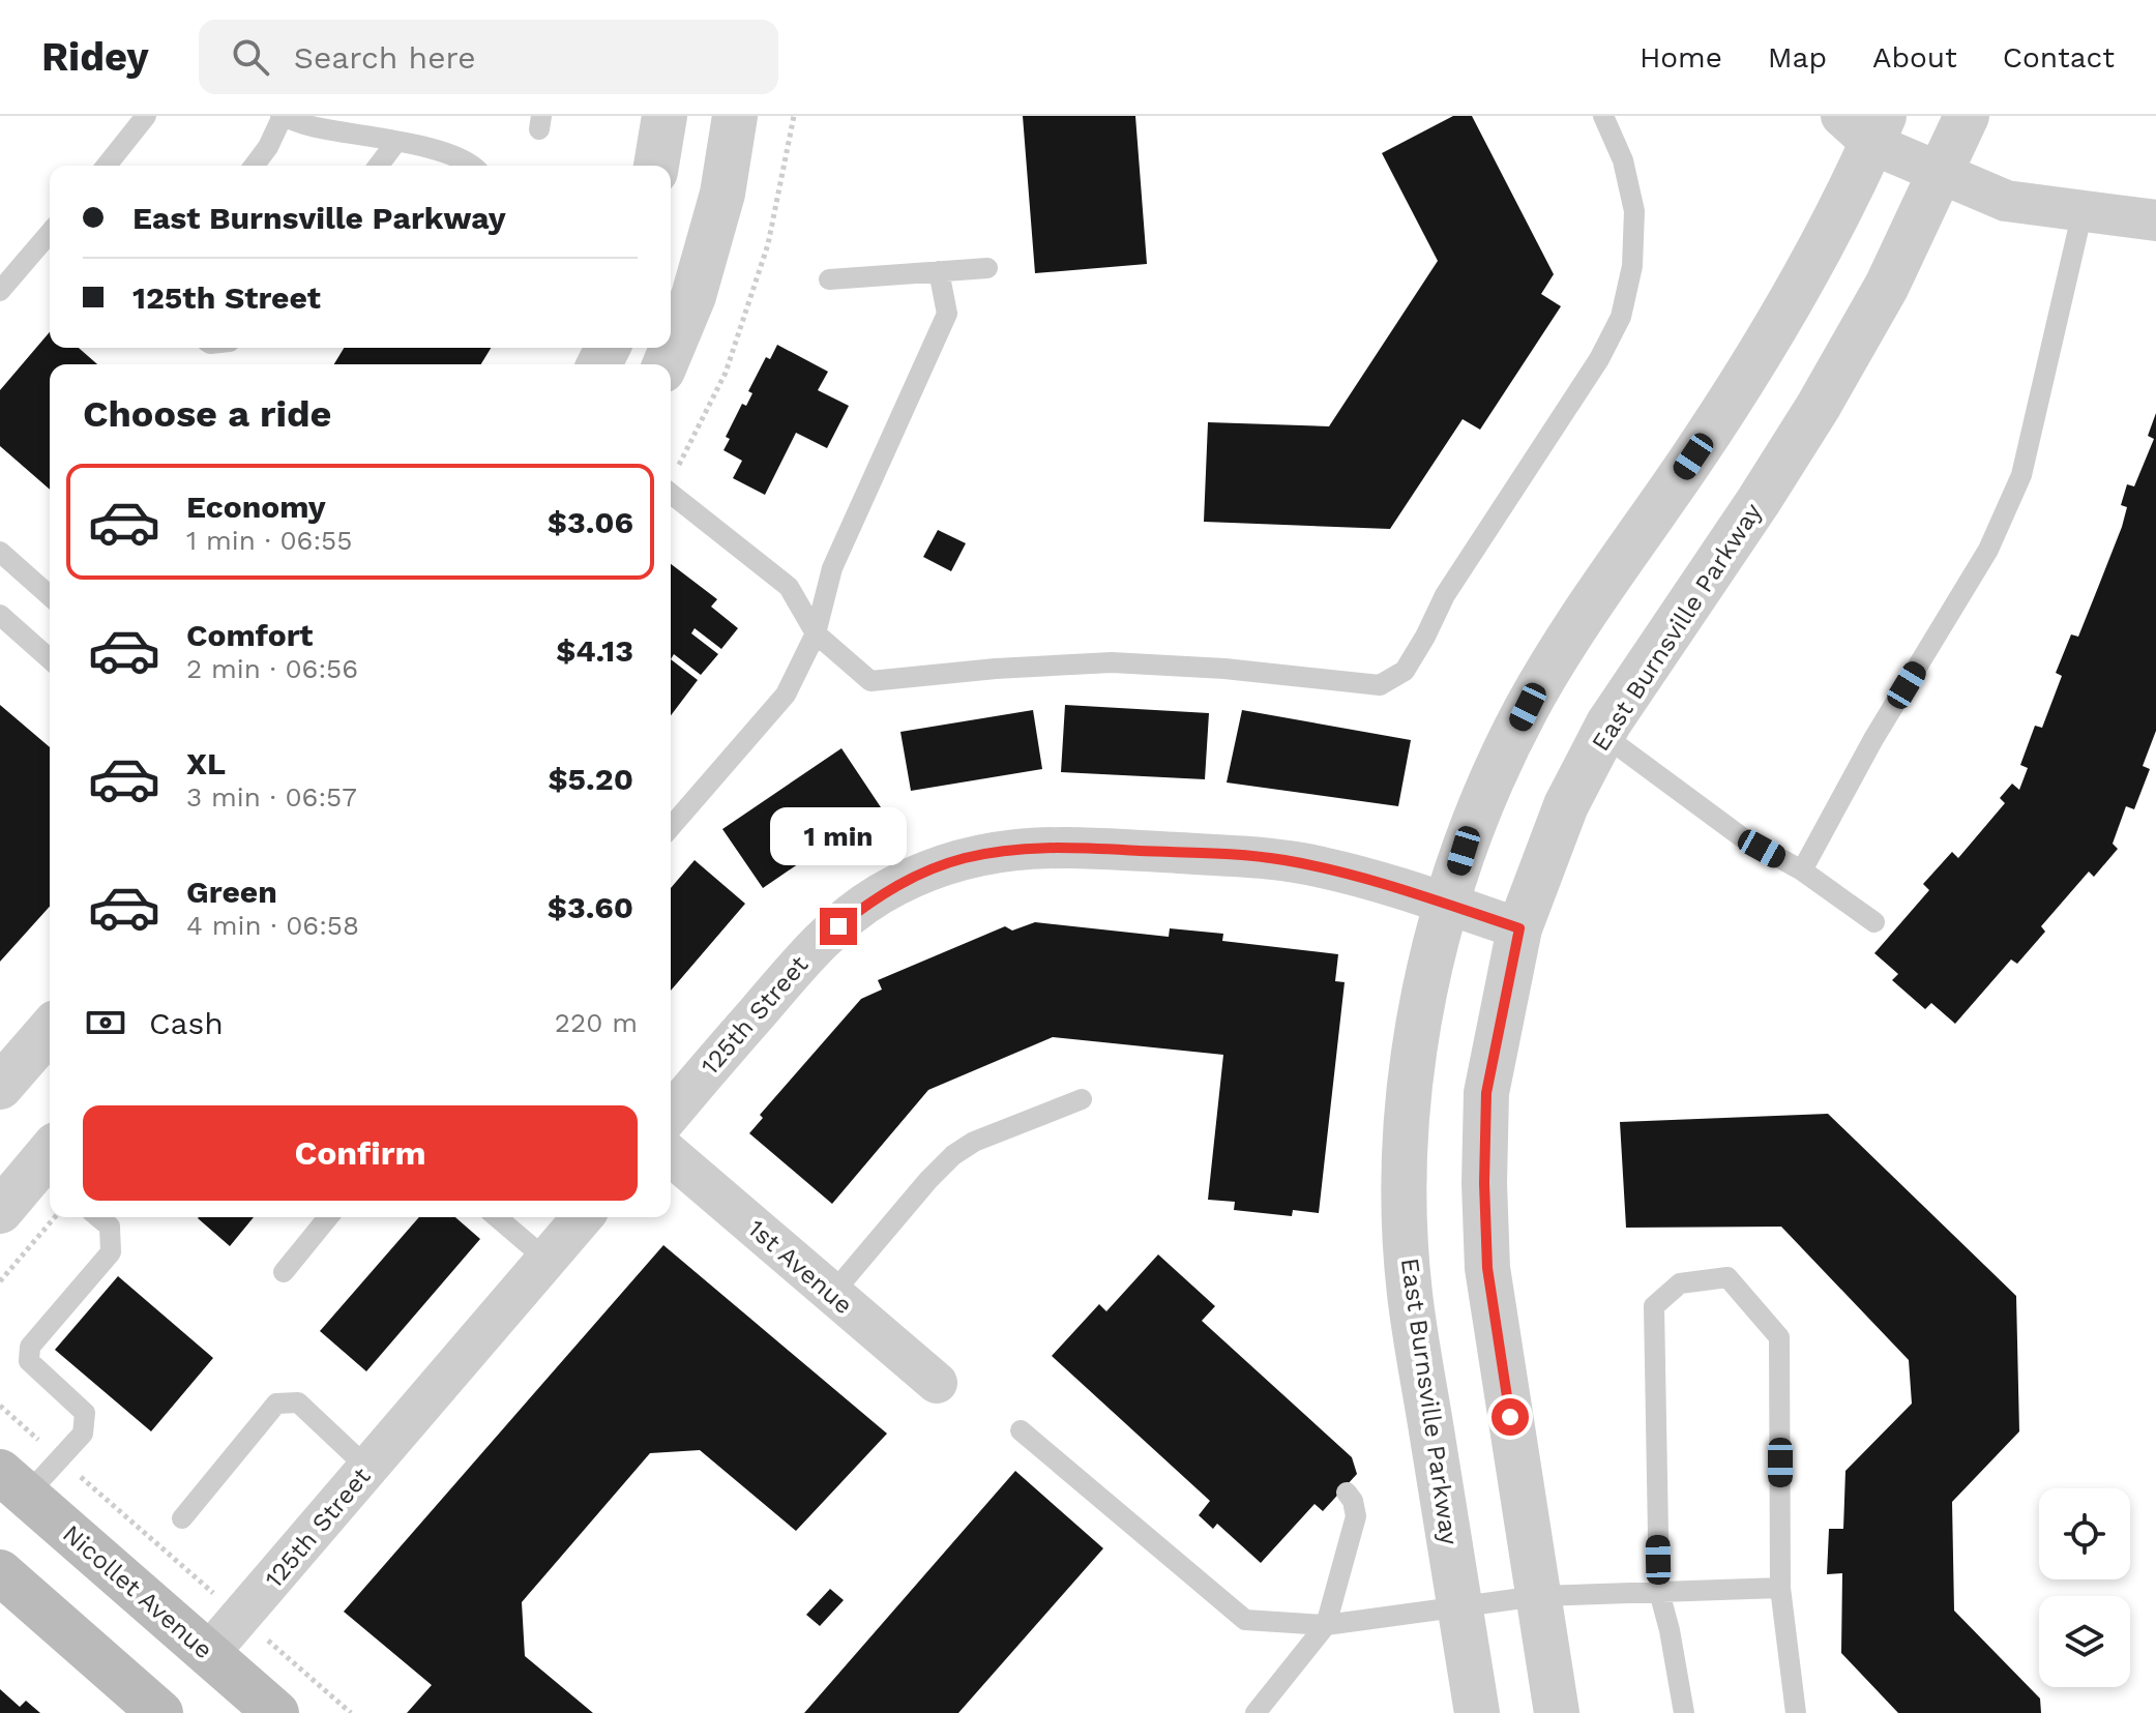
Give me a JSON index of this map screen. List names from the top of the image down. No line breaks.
{"streets":{"main road":["Nicollet Avenue"],"street":["East Burnsville Parkway","125th Street","1st Avenue"]},"crossings":[["East Burnsville Parkway","125th Street"],["125th Street","Nicollet Avenue"]],"page":{"header":"Ridey","search":"Search here","nav":["Home","Map","About","Contact"],"banner":["East Burnsville Parkway","125th Street"],"heading":"Choose a ride","list":[{"name":"Economy","note":"1 min · 06:55","value":"$3.06"},{"name":"Comfort","note":"2 min · 06:56","value":"$4.13"},{"name":"XL","note":"3 min · 06:57","value":"$5.20"},{"name":"Green","note":"4 min · 06:58","value":"$3.60"}],"bubble":"1 min","pay":["Cash","220 m"],"buttons":"Confirm"}}
